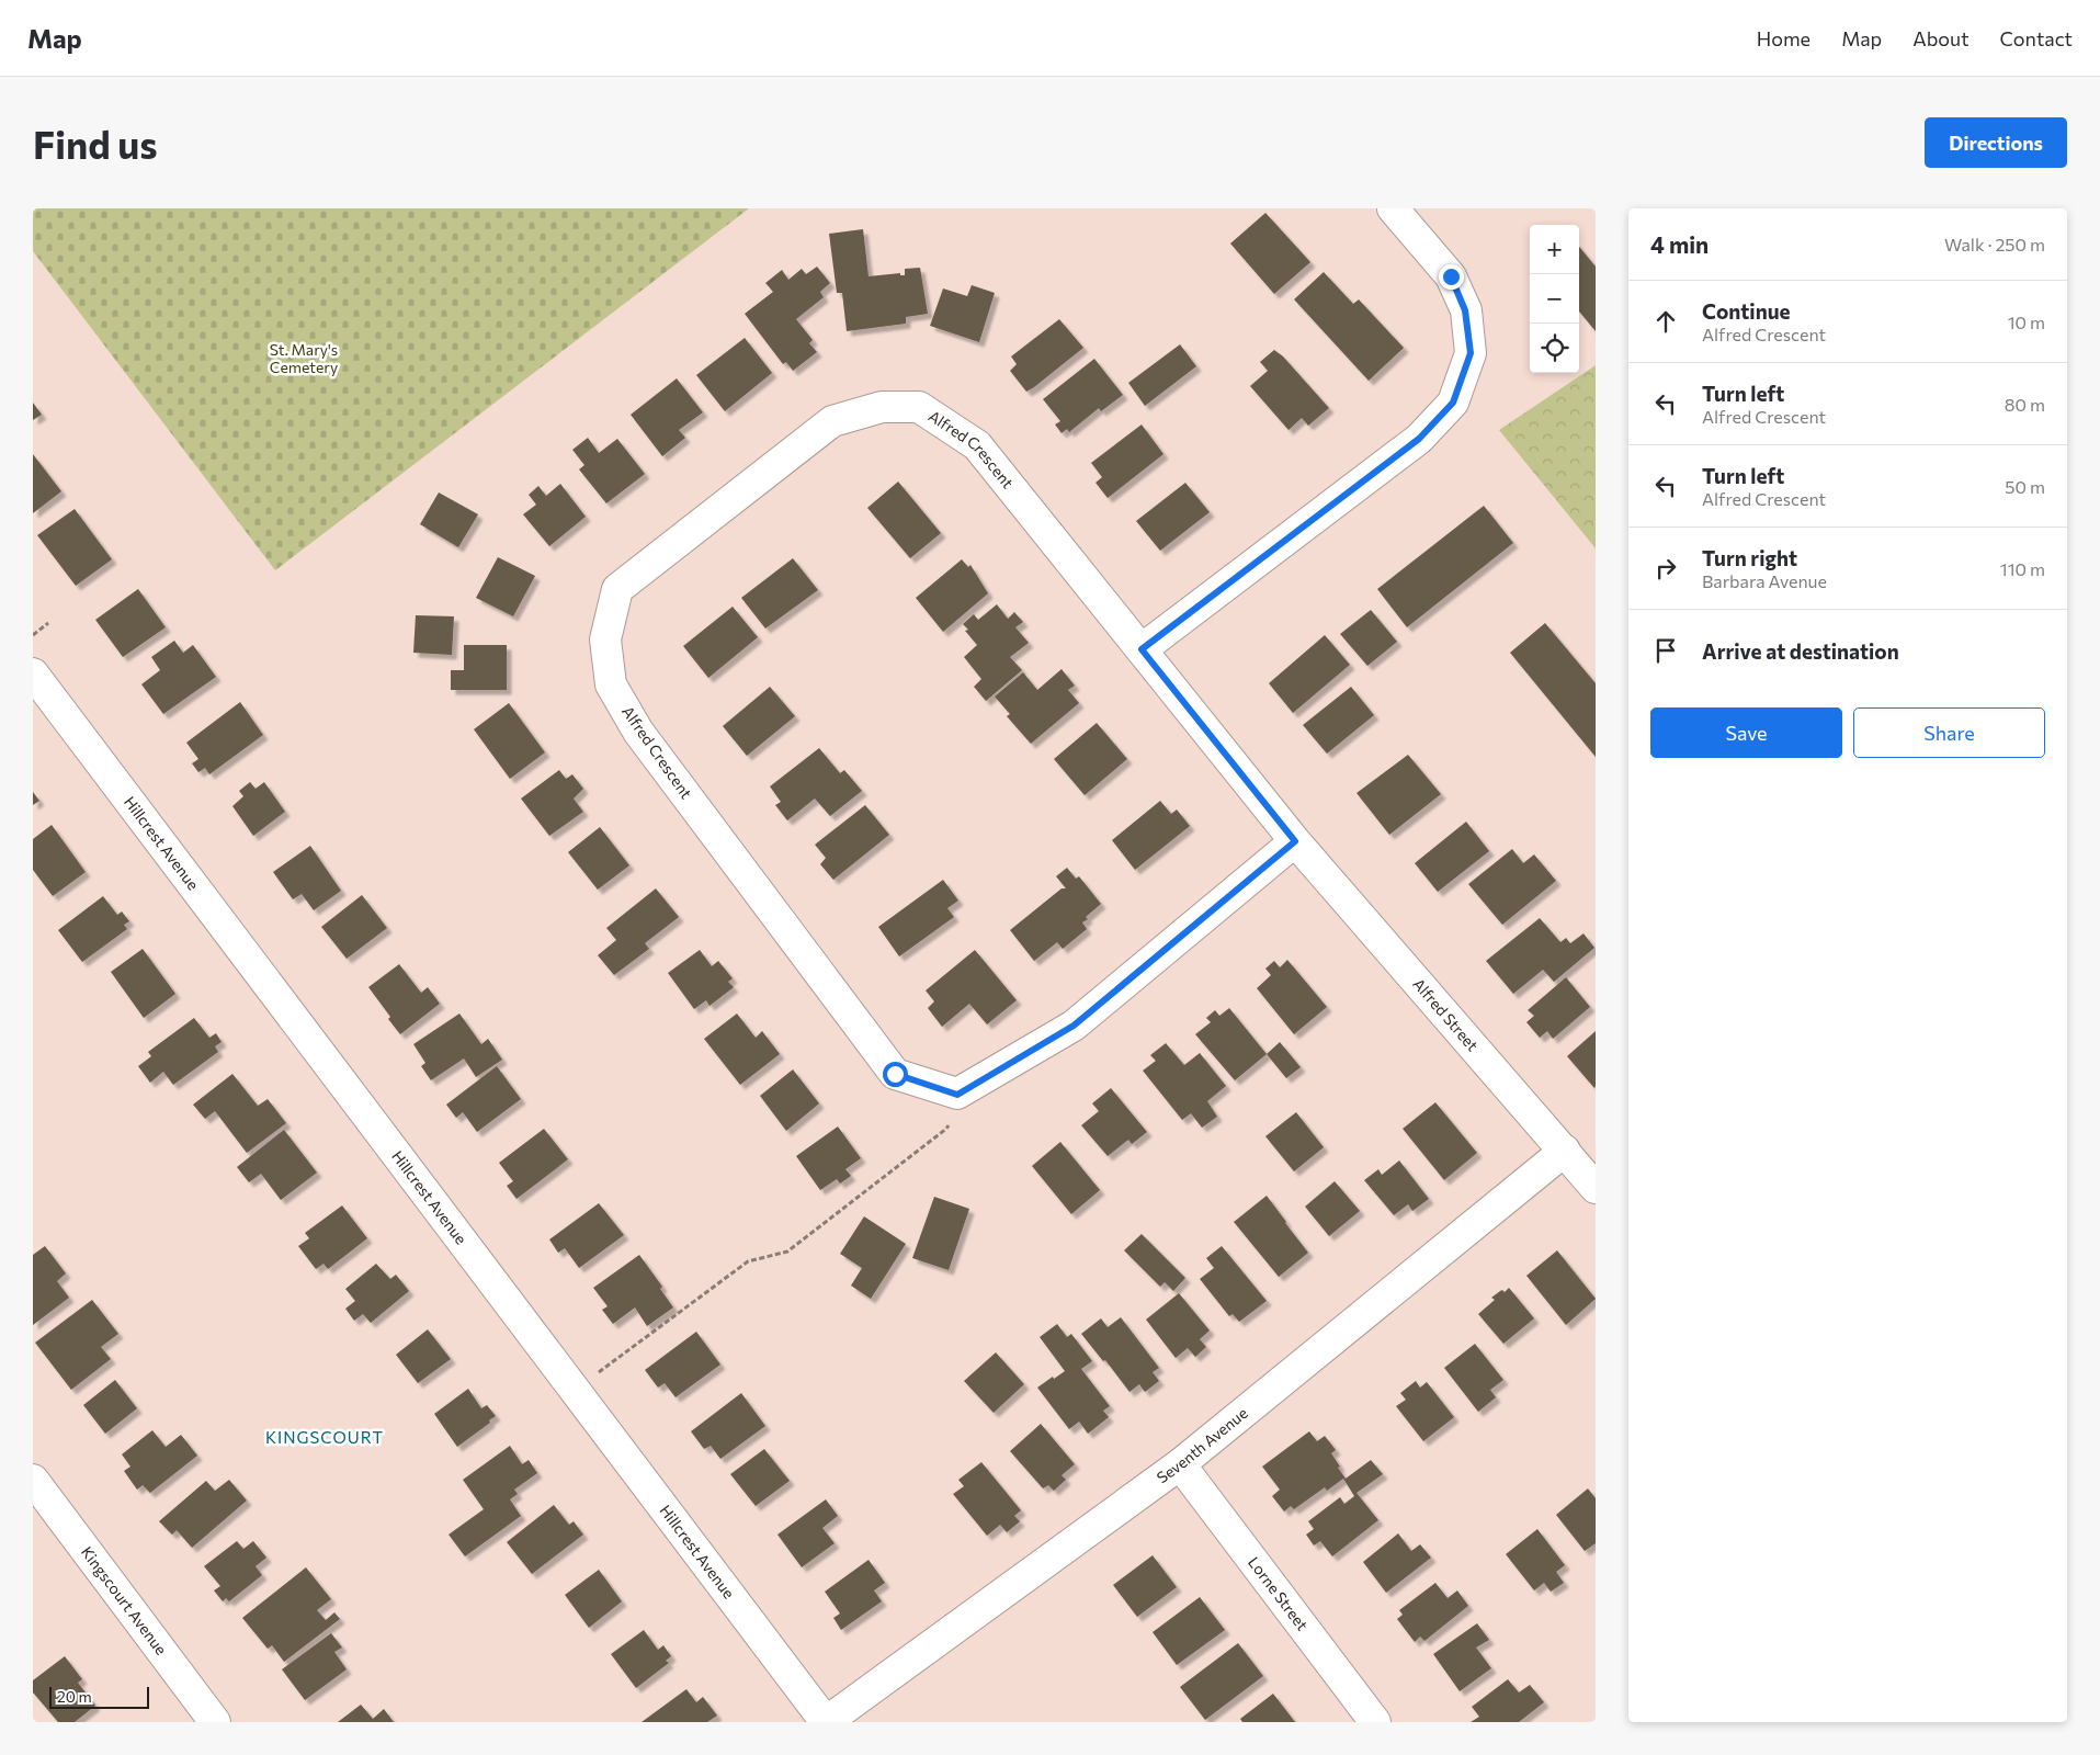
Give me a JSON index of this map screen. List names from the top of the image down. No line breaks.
{"streets":{"street":["Alfred Crescent","Hillcrest Avenue","Alfred Street","Seventh Avenue","Lorne Street","Kingscourt Avenue"]},"crossings":[["Alfred Crescent","Alfred Street"],["Hillcrest Avenue","Seventh Avenue"],["Alfred Street","Seventh Avenue"],["Seventh Avenue","Lorne Street"]],"districts":["KINGSCOURT"],"parks":["St. Mary's Cemetery"],"scale_bar":"20 m","page":{"header":"Map","nav":["Home","Map","About","Contact"],"buttons":["Directions",["Save","Share"]],"title":"Find us","heading":["4 min","Walk · 250 m"],"map_buttons":["+","−"],"list":[["Continue","Alfred Crescent","10 m"],["Turn left","Alfred Crescent","80 m"],["Turn left","Alfred Crescent","50 m"],["Turn right","Barbara Avenue","110 m"],"Arrive at destination"],"scale":"20 m"}}
